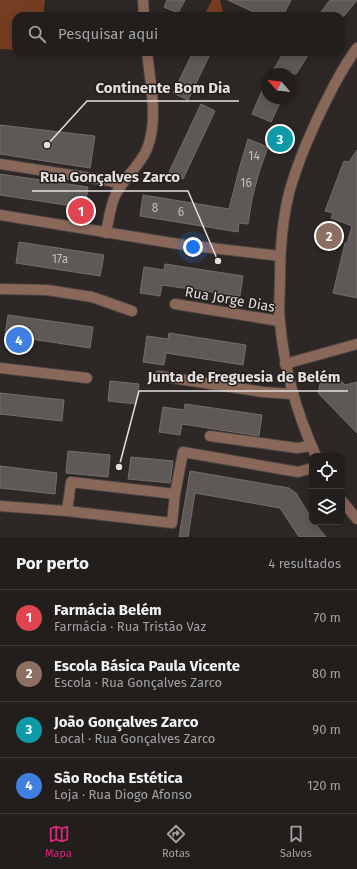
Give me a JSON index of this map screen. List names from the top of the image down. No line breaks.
{"streets":{"street":["Rua Jorge Dias"]},"places":["Continente Bom Dia","Rua Gonçalves Zarco","Junta de Freguesia de Belém"],"house_numbers":["14","16","8","6","17a"],"north":"top left","page":{"search":"Pesquisar aqui","pins":["3","1","2","4"],"heading":["Por perto","4 resultados"],"list":[{"mark":"1","name":"Farmácia Belém","note":"Farmácia · Rua Tristão Vaz","value":"70 m"},{"mark":"2","name":"Escola Básica Paula Vicente","note":"Escola · Rua Gonçalves Zarco","value":"80 m"},{"mark":"3","name":"João Gonçalves Zarco","note":"Local · Rua Gonçalves Zarco","value":"90 m"},{"mark":"4","name":"São Rocha Estética","note":"Loja · Rua Diogo Afonso","value":"120 m"}],"nav":["Mapa","Rotas","Salvos"]}}
